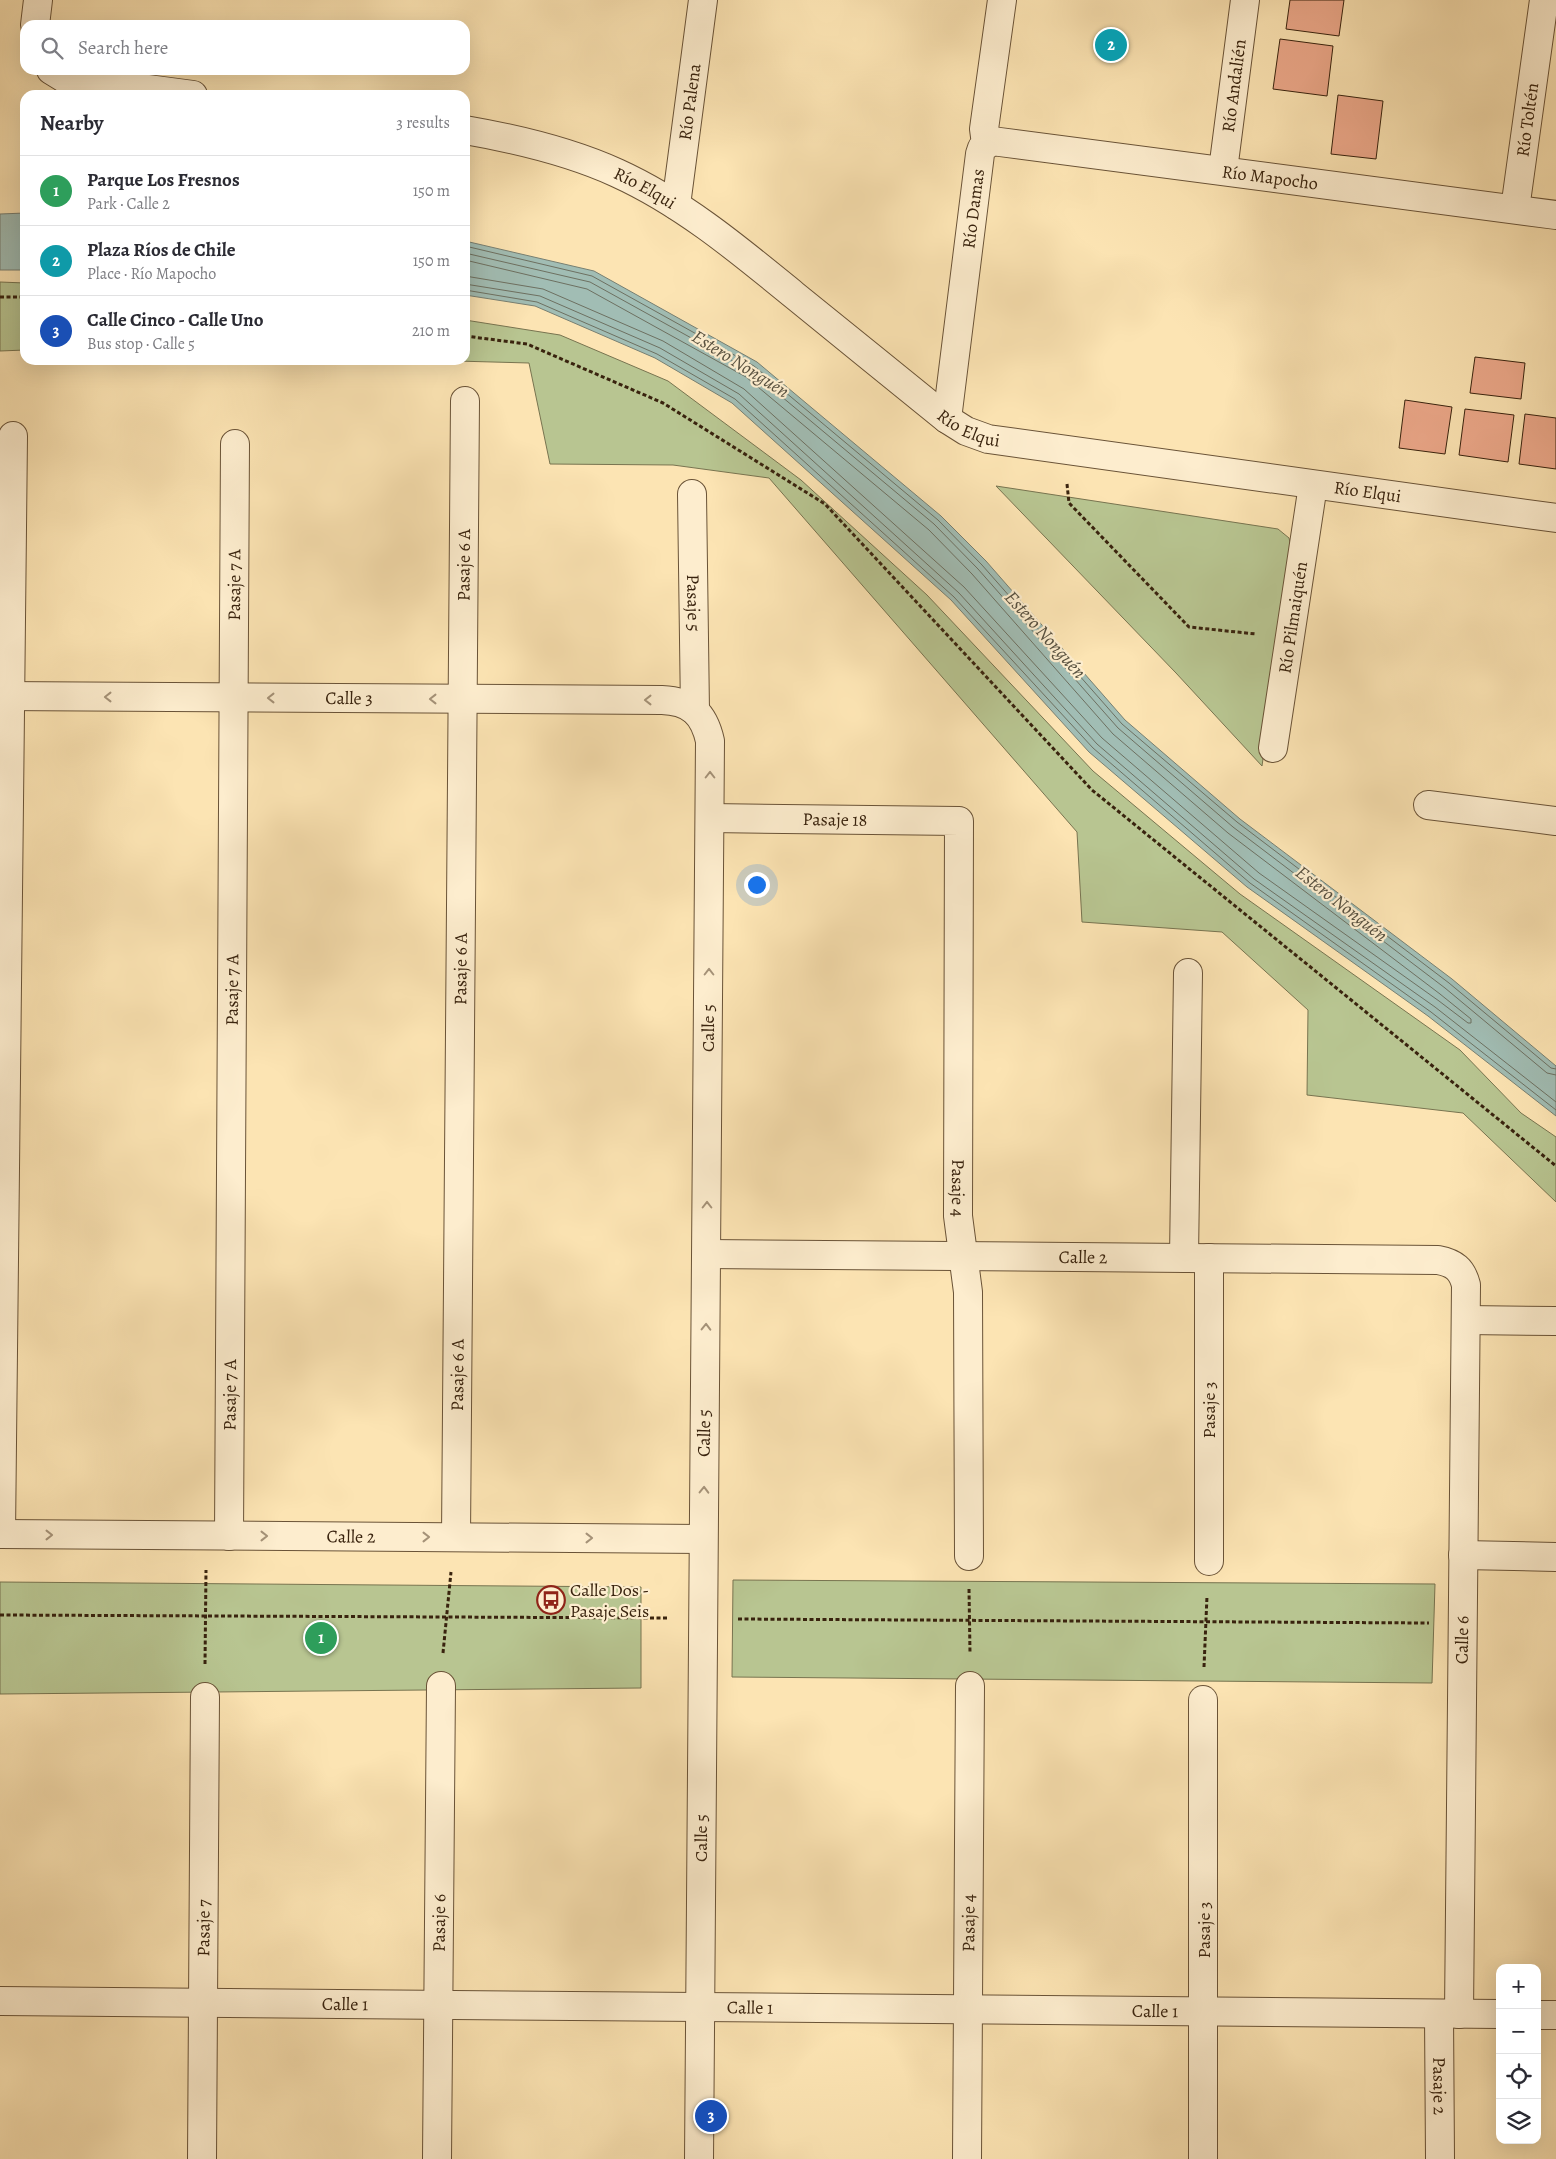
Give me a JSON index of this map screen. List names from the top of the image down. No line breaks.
{"streets":{"street":["Río Andalién","Río Palena","Río Toltén","Río Mapocho","Río Elqui","Río Damas","Pasaje 6 A","Pasaje 7 A","Pasaje 5","Río Pilmaiquén","Calle 3","Pasaje 18","Calle 5","Pasaje 4","Calle 2","Pasaje 3","Calle 6","Pasaje 6","Pasaje 7","Calle 1","Pasaje 2"]},"crossings":[["Río Andalién","Río Mapocho"],["Río Palena","Río Elqui"],["Río Toltén","Río Mapocho"],["Río Mapocho","Río Damas"],["Río Elqui","Río Damas"],["Río Elqui","Río Pilmaiquén"],["Pasaje 6 A","Calle 3"],["Pasaje 6 A","Calle 2"],["Pasaje 7 A","Calle 3"],["Pasaje 7 A","Calle 2"],["Pasaje 5","Calle 3"],["Pasaje 5","Calle 5"],["Calle 3","Calle 5"],["Pasaje 18","Calle 5"],["Pasaje 18","Pasaje 4"],["Calle 5","Calle 2"],["Calle 5","Calle 1"],["Pasaje 4","Calle 2"],["Pasaje 4","Calle 1"],["Calle 2","Pasaje 3"],["Calle 2","Calle 6"],["Pasaje 3","Calle 1"],["Calle 6","Calle 1"],["Calle 6","Pasaje 2"],["Pasaje 6","Calle 1"],["Pasaje 7","Calle 1"],["Calle 1","Pasaje 2"]],"one_way":["Calle 3","Calle 5","Calle 2"],"water":["Estero Nonguén"],"places":{"bus stop":["Calle Dos - Pasaje Seis"]},"page":{"search":"Search here","pins":["2","1","3"],"heading":["Nearby","3 results"],"list":[{"mark":"1","name":"Parque Los Fresnos","note":"Park · Calle 2","value":"150 m"},{"mark":"2","name":"Plaza Ríos de Chile","note":"Place · Río Mapocho","value":"150 m"},{"mark":"3","name":"Calle Cinco - Calle Uno","note":"Bus stop · Calle 5","value":"210 m"}],"map_buttons":["+","−"]}}
